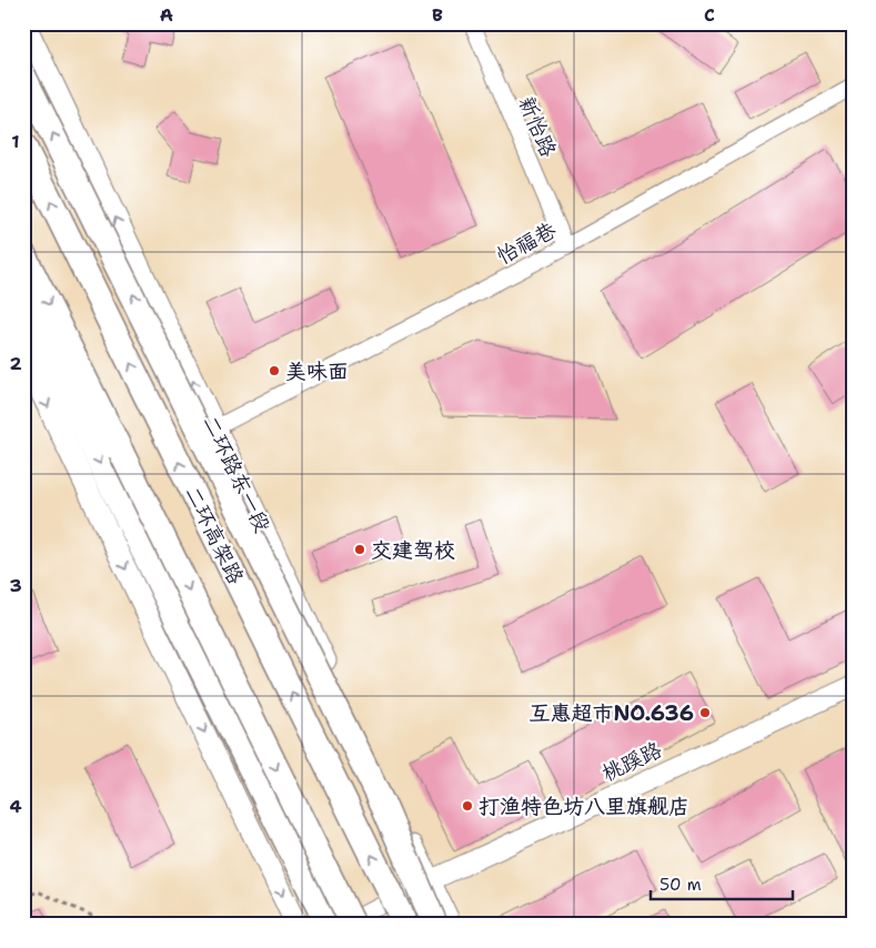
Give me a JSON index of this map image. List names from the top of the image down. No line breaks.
{"streets":{"highway":["二环高架路"],"main road":["二环路东一段"],"street":["新怡路","怡福巷","桃蹊路"]},"crossings":[["新怡路","怡福巷"],["怡福巷","二环路东一段"],["二环路东一段","桃蹊路"]],"places":["美味面","交建驾校","互惠超市NO.636","打渔特色坊八里旗舰店"],"scale_bar":"50 m","grid":{"columns":["A","B","C"],"rows":["1","2","3","4"]}}
